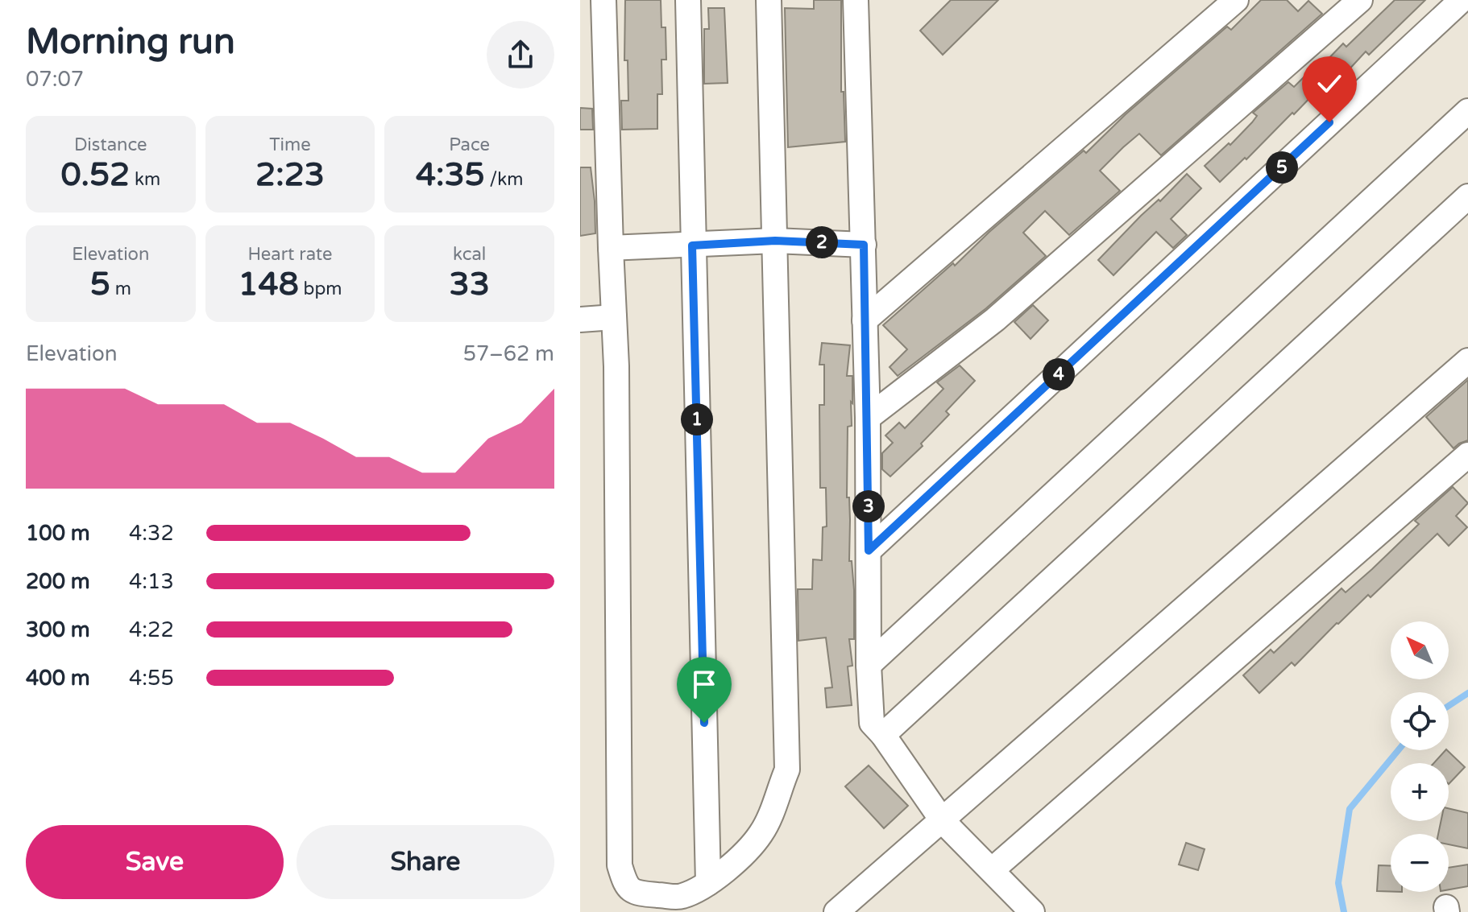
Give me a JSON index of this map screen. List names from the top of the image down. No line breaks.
{"north":"top left","page":{"heading":["Morning run","07:07"],"stats":[["Distance","0.52 km"],["Time","2:23"],["Pace","4:35 /km"],["Elevation","5 m"],["Heart rate","148 bpm"],["kcal","33"]],"pins":["5","2","4","1","3"],"chart":["Elevation","57–62 m"],"list":[{"name":"100 m","note":"4:32"},{"name":"200 m","note":"4:13"},{"name":"300 m","note":"4:22"},{"name":"400 m","note":"4:55"}],"map_buttons":["+","−"],"buttons":["Save","Share"]}}
